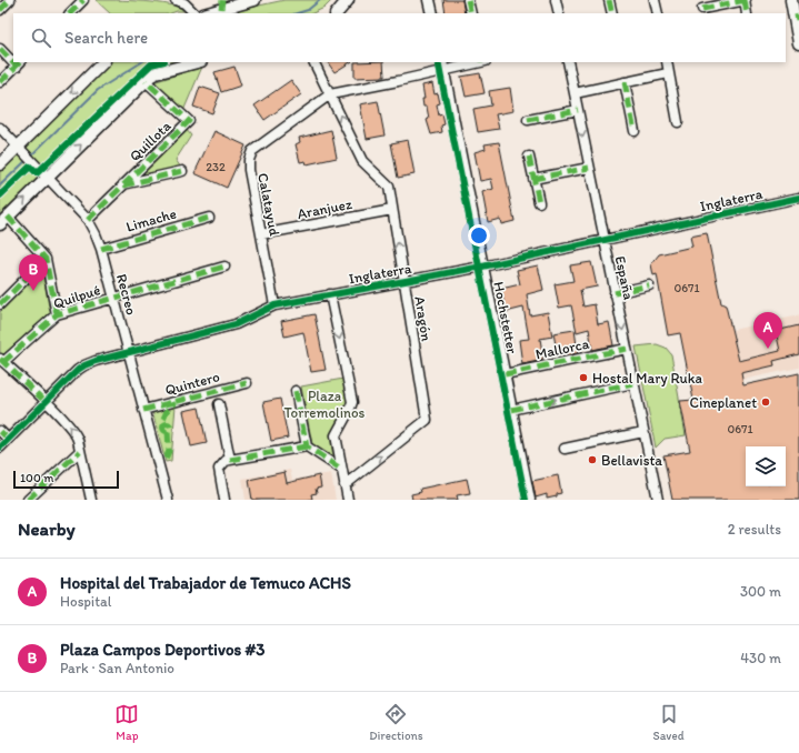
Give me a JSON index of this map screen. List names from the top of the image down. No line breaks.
{"streets":{"main road":["Hochstetter"],"street":["Quillota","Inglaterra","Calatayud","Aranjuez","Limache","España","Recreo","Quilpué","Aragón","Mallorca","Quintero"]},"crossings":[["Quillota","Recreo"],["Inglaterra","Calatayud"],["Inglaterra","España"],["Inglaterra","Recreo"],["Inglaterra","Hochstetter"],["Inglaterra","Aragón"],["Calatayud","Aranjuez"],["Calatayud","Aragón"],["Aranjuez","Aragón"],["Limache","Recreo"],["España","Mallorca"],["Recreo","Quilpué"],["Recreo","Quintero"],["Hochstetter","Mallorca"]],"parks":["Plaza Torremolinos"],"places":["Hostal Mary Ruka","Cineplanet","Bellavista"],"house_numbers":["232","0671","0671"],"scale_bar":"100 m","page":{"search":"Search here","pins":["B","A"],"scale":"100 m","heading":["Nearby","2 results"],"list":[{"mark":"A","name":"Hospital del Trabajador de Temuco ACHS","note":"Hospital","value":"300 m"},{"mark":"B","name":"Plaza Campos Deportivos #3","note":"Park · San Antonio","value":"430 m"}],"nav":["Map","Directions","Saved"]}}
